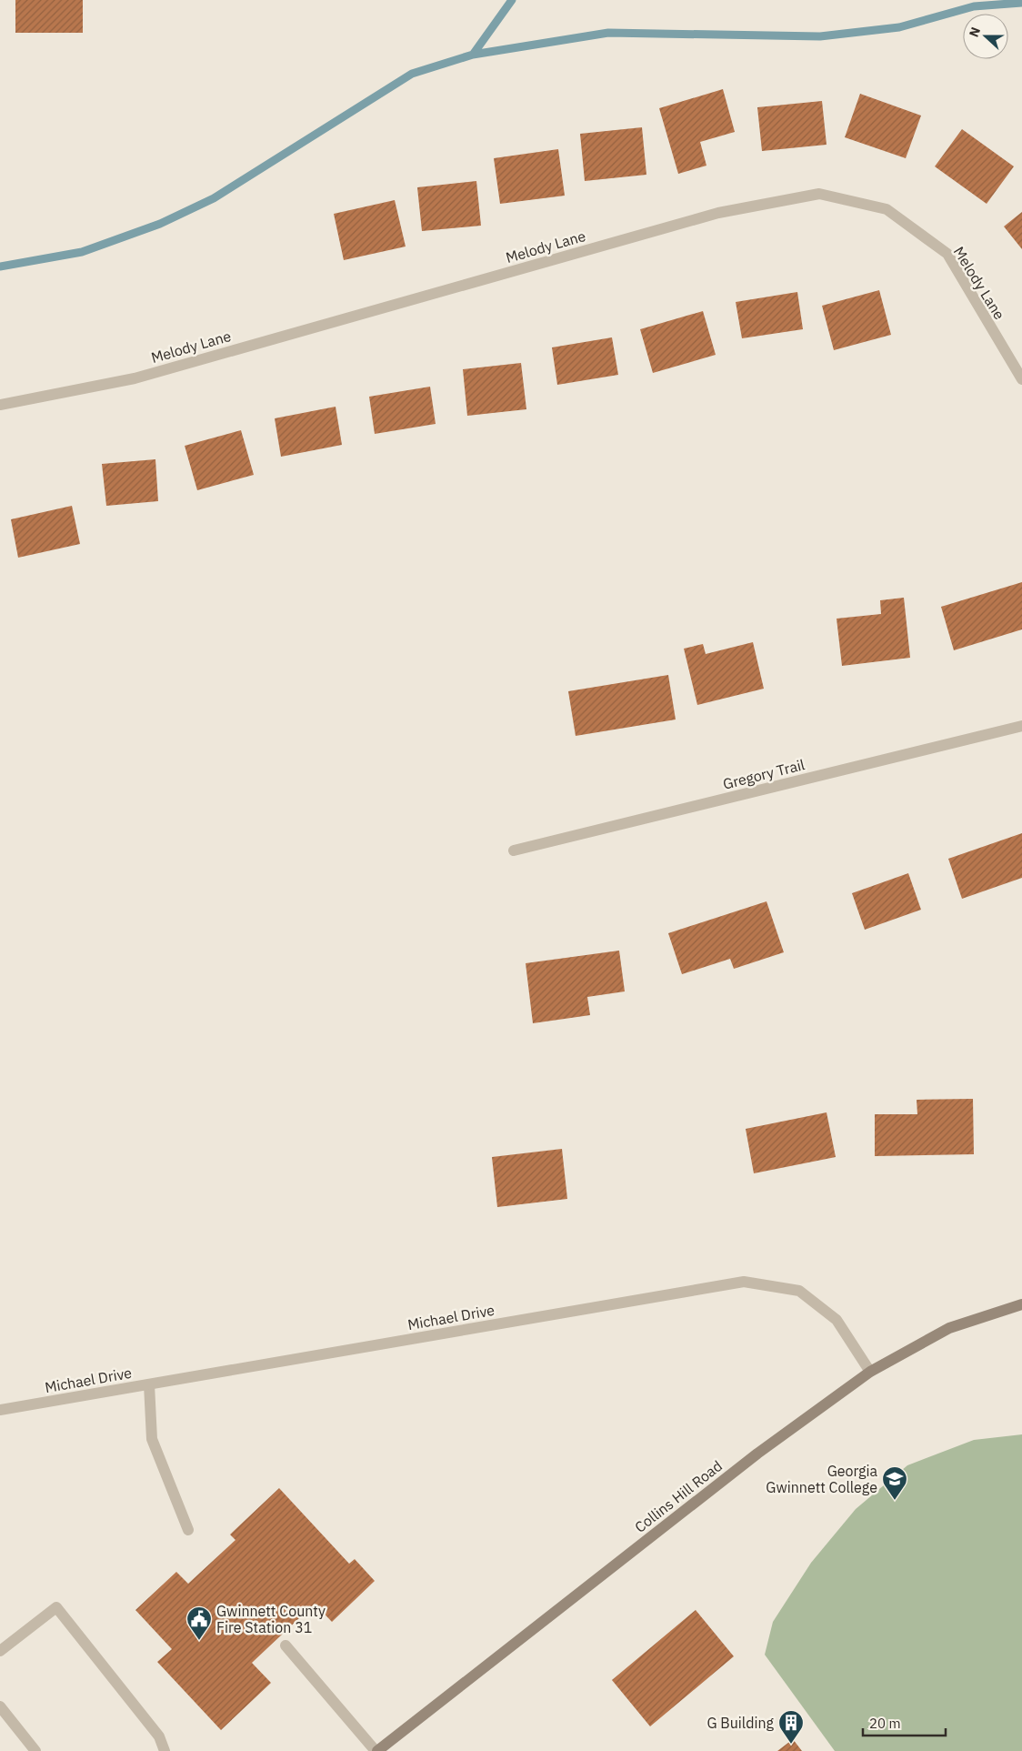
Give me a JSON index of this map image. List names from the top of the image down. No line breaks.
{"streets":{"street":["Melody Lane","Gregory Trail","Michael Drive","Collins Hill Road"]},"crossings":[["Michael Drive","Collins Hill Road"]],"places":{"school or university":["Georgia Gwinnett College"],"public building":["Gwinnett County Fire Station 31"],"building":["G Building"]},"scale_bar":"20 m","north":"left"}
